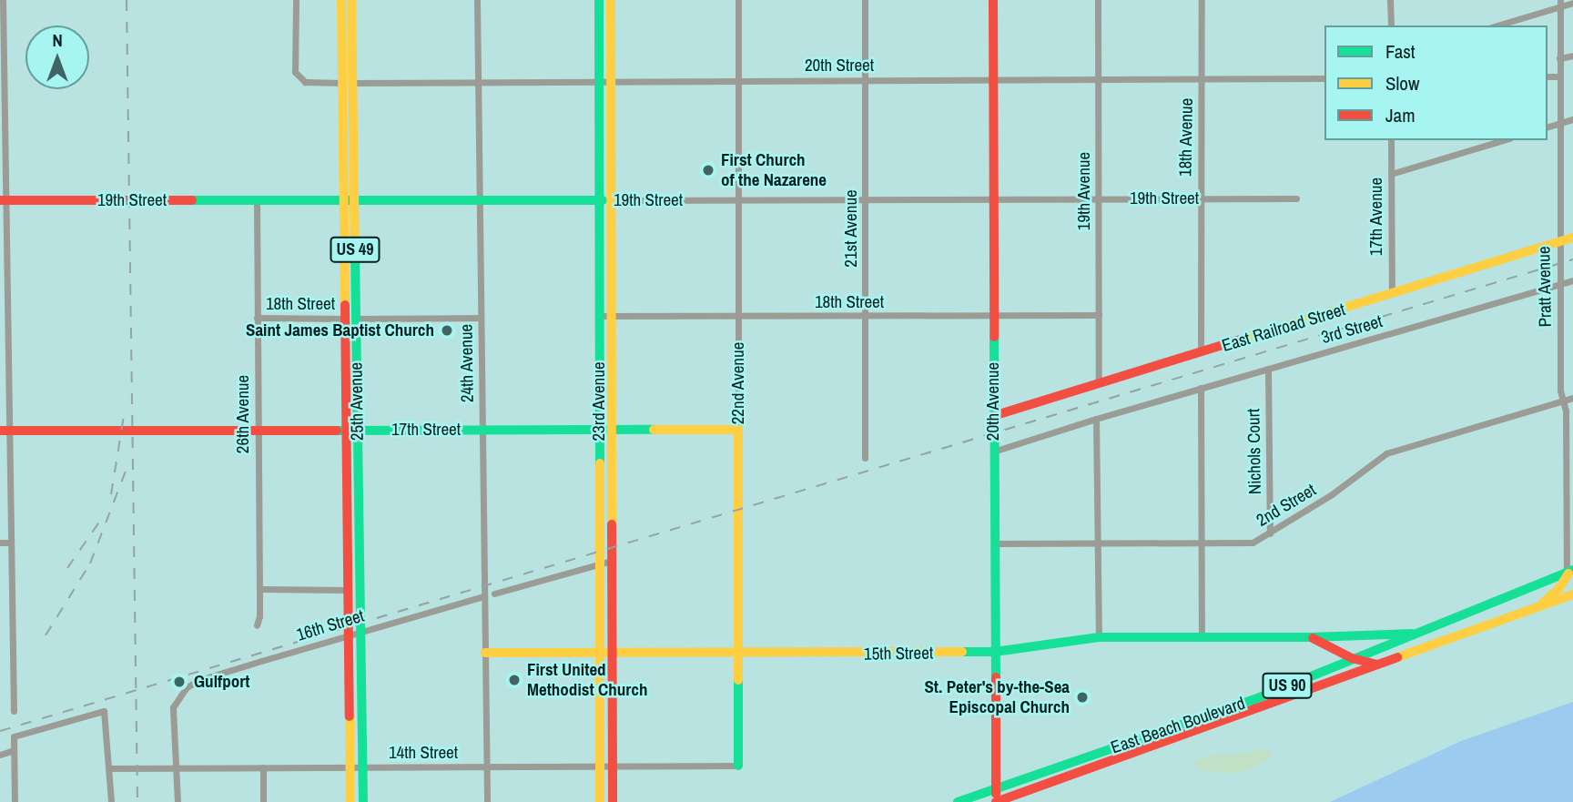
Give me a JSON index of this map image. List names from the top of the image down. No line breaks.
{"streets":{"street":["20th Street","18th Avenue","19th Avenue","19th Street","17th Avenue","21st Avenue","US 49","Pratt Avenue","18th Street","East Railroad Street","3rd Street","24th Avenue","22nd Avenue","25th Avenue","23rd Avenue","20th Avenue","26th Avenue","17th Street","Nichols Court","2nd Street","16th Street","15th Street","US 90","East Beach Boulevard","14th Street"]},"crossings":[["20th Street","18th Avenue"],["20th Street","19th Avenue"],["20th Street","21st Avenue"],["20th Street","24th Avenue"],["20th Street","22nd Avenue"],["20th Street","25th Avenue"],["20th Street","23rd Avenue"],["20th Street","20th Avenue"],["18th Avenue","19th Street"],["18th Avenue","East Railroad Street"],["19th Avenue","19th Street"],["19th Avenue","18th Street"],["19th Avenue","East Railroad Street"],["19th Street","21st Avenue"],["19th Street","24th Avenue"],["19th Street","22nd Avenue"],["19th Street","25th Avenue"],["19th Street","23rd Avenue"],["19th Street","20th Avenue"],["19th Street","26th Avenue"],["17th Avenue","East Railroad Street"],["21st Avenue","18th Street"],["Pratt Avenue","East Railroad Street"],["Pratt Avenue","3rd Street"],["Pratt Avenue","2nd Street"],["Pratt Avenue","East Beach Boulevard"],["18th Street","24th Avenue"],["18th Street","22nd Avenue"],["18th Street","25th Avenue"],["18th Street","23rd Avenue"],["18th Street","20th Avenue"],["18th Street","26th Avenue"],["East Railroad Street","20th Avenue"],["3rd Street","20th Avenue"],["3rd Street","Nichols Court"],["24th Avenue","17th Street"],["24th Avenue","16th Street"],["24th Avenue","15th Street"],["24th Avenue","14th Street"],["22nd Avenue","17th Street"],["22nd Avenue","15th Street"],["22nd Avenue","14th Street"],["25th Avenue","17th Street"],["25th Avenue","16th Street"],["25th Avenue","14th Street"],["23rd Avenue","17th Street"],["23rd Avenue","15th Street"],["23rd Avenue","14th Street"],["20th Avenue","2nd Street"],["20th Avenue","15th Street"],["20th Avenue","East Beach Boulevard"],["26th Avenue","17th Street"],["26th Avenue","16th Street"],["Nichols Court","2nd Street"],["16th Street","14th Street"],["15th Street","East Beach Boulevard"]],"places":["First Church of the Nazarene","Saint James Baptist Church","First United Methodist Church","Gulfport","St. Peter's by-the-Sea Episcopal Church"],"legend":["Fast","Slow","Jam"],"north":"top"}
